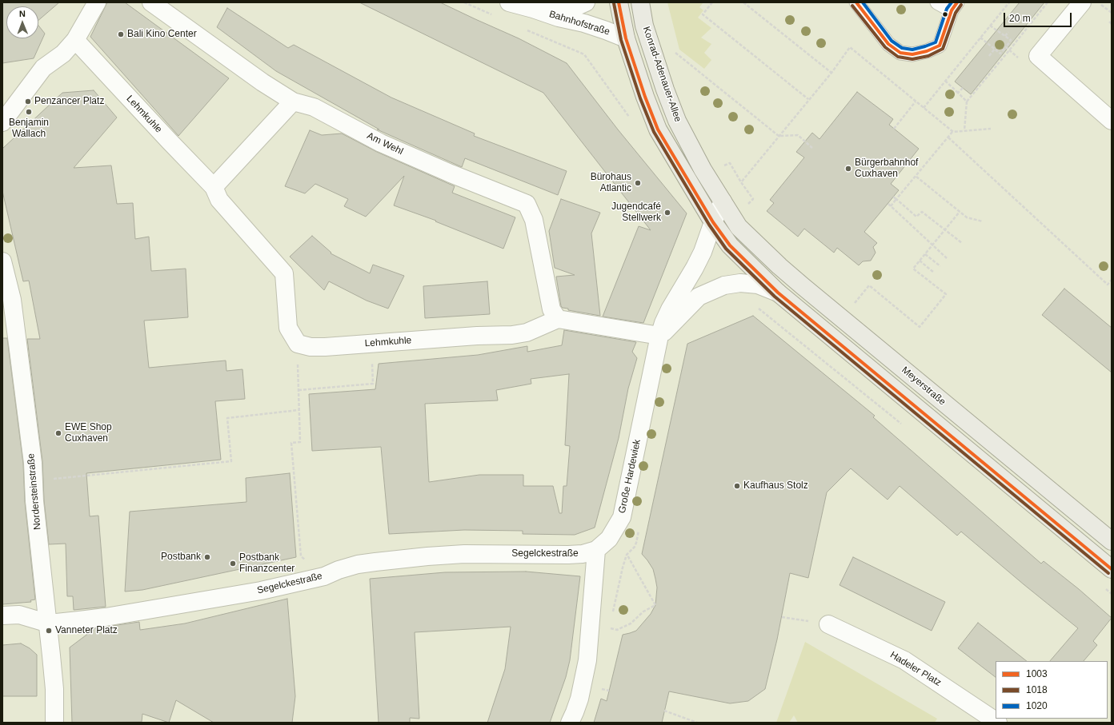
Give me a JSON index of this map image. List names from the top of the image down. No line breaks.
{"streets":{"main road":["Konrad-Adenauer-Allee","Meyerstraße"],"street":["Bahnhofstraße","Lehmkuhle","Am Wehl","Große Hardewiek","Nordersteinstraße","Segelckestraße","Hadeler Platz"]},"crossings":[["Konrad-Adenauer-Allee","Meyerstraße"],["Konrad-Adenauer-Allee","Große Hardewiek"],["Lehmkuhle","Am Wehl"],["Große Hardewiek","Segelckestraße"],["Nordersteinstraße","Segelckestraße"]],"places":["Bali Kino Center","Penzancer Platz","Benjamin Wallach","Bürgerbahnhof Cuxhaven","Bürohaus Atlantic","Jugendcafé Stellwerk","EWE Shop Cuxhaven","Kaufhaus Stolz","Postbank","Postbank Finanzcenter","Vanneter Platz"],"lines":["transit line 1003","transit line 1020","transit line 1018"],"legend":["1003","1018","1020"],"scale_bar":"20 m","north":"top"}
